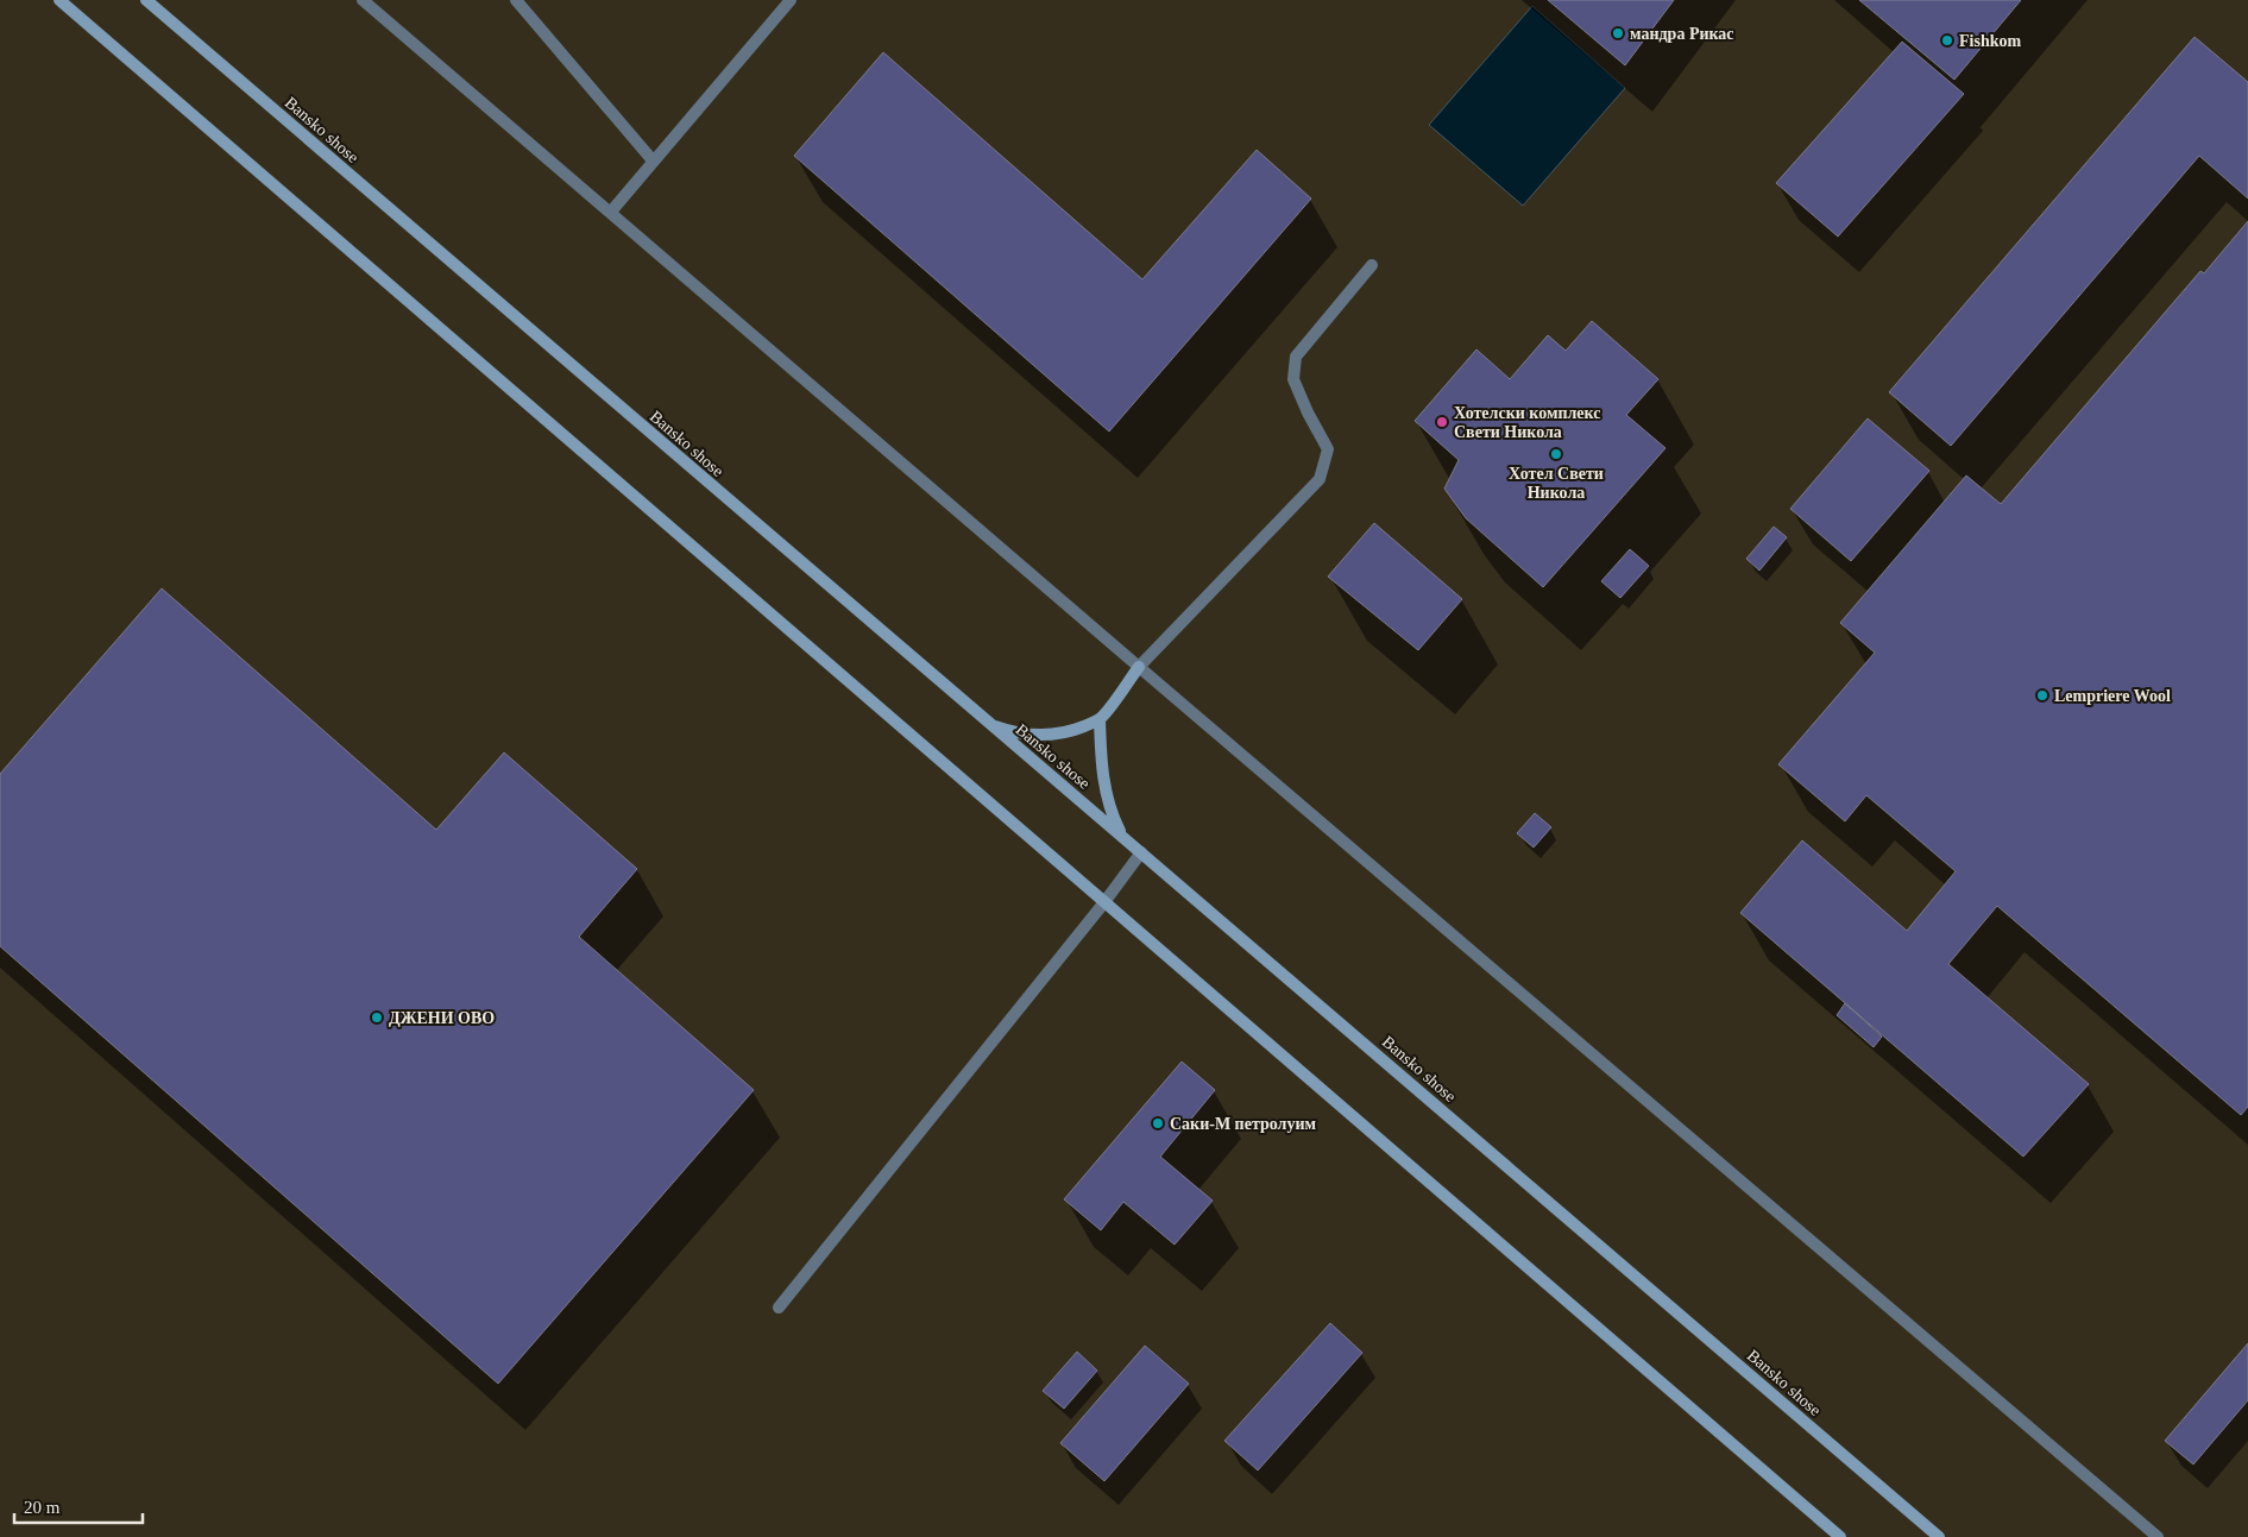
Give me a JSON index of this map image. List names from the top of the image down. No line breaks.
{"streets":{"main road":["Bansko shose"]},"places":["мандра Рикас","Fishkom","Хотелски комплекс Свети Никола","Хотел Свети Никола","Lempriere Wool","ДЖЕНИ ОВО","Саки-М петролуим"],"scale_bar":"20 m"}
